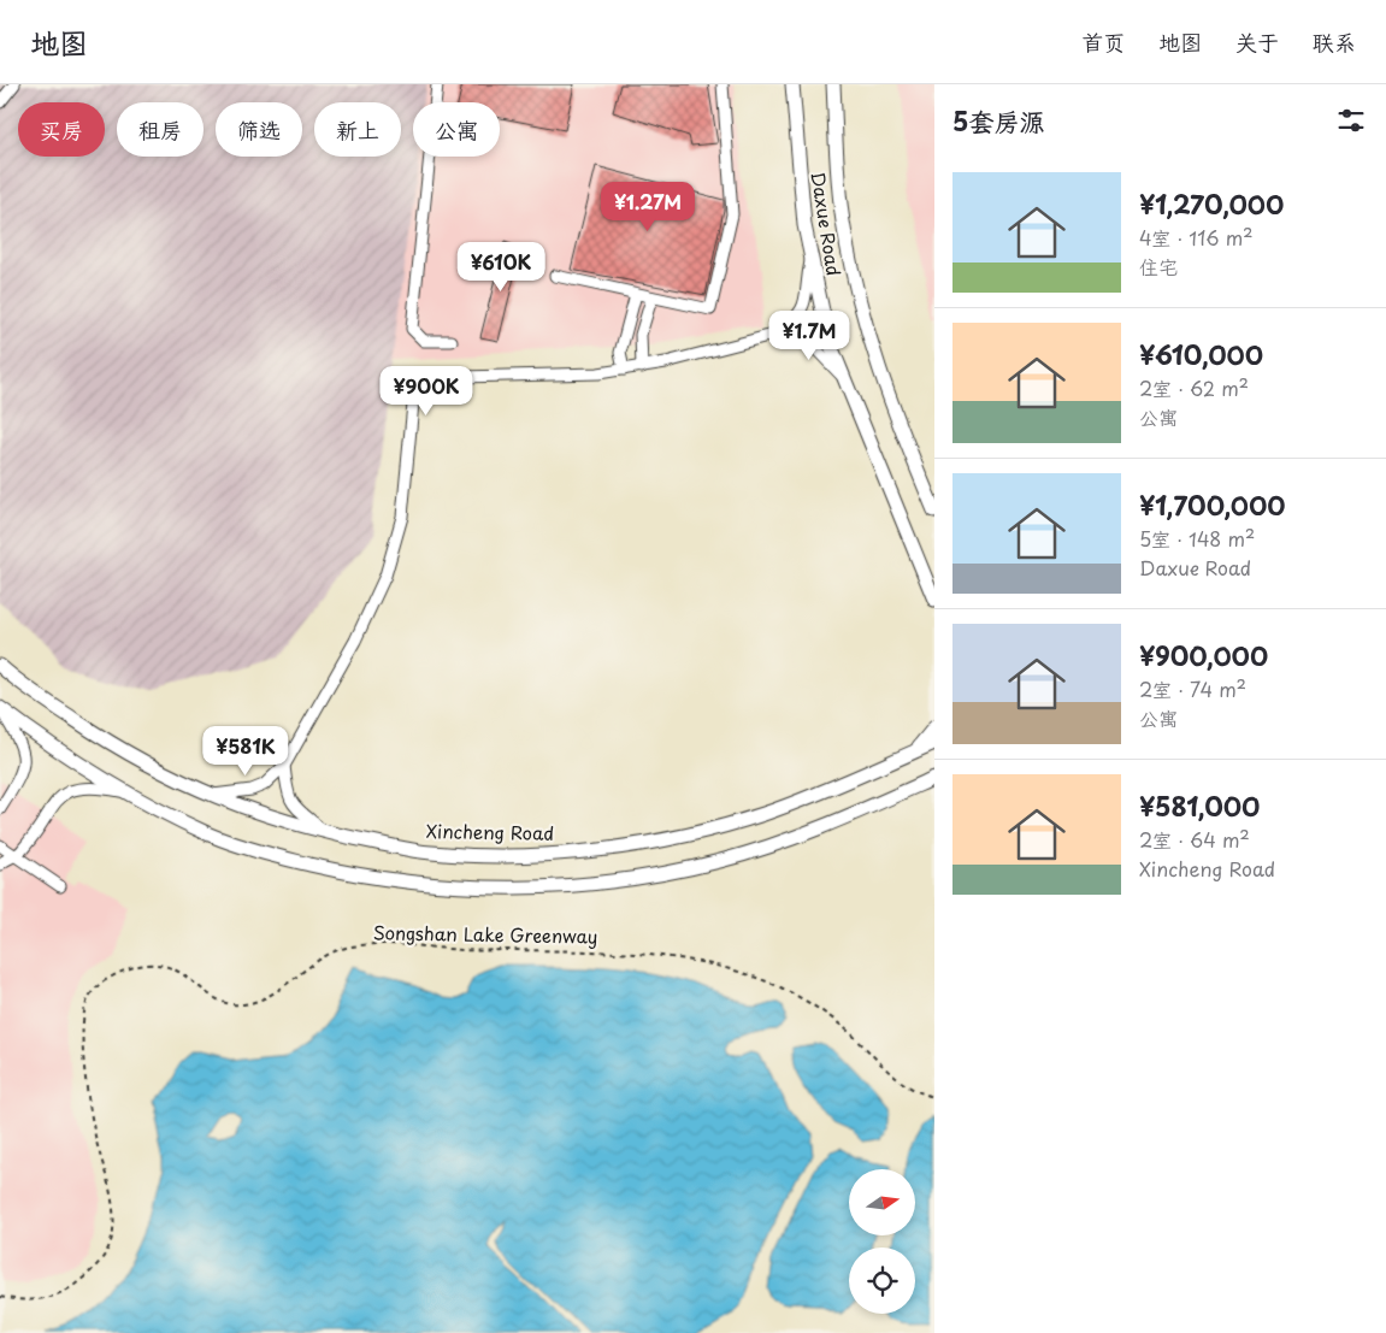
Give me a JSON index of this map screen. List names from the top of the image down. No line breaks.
{"streets":{"main road":["Daxue Road","Xincheng Road"],"path":["Songshan Lake Greenway"]},"north":"right","page":{"header":"地图","nav":["首页","地图","关于","联系"],"heading":"5套房源","chip":["买房","租房","筛选","新上","公寓"],"list":[{"name":"¥1,270,000","note":"4室 · 116 m² · 住宅"},{"name":"¥610,000","note":"2室 · 62 m² · 公寓"},{"name":"¥1,700,000","note":"5室 · 148 m² · Daxue Road"},{"name":"¥900,000","note":"2室 · 74 m² · 公寓"},{"name":"¥581,000","note":"2室 · 64 m² · Xincheng Road"}],"price":["¥1.27M","¥610K","¥1.7M","¥900K","¥581K"]}}
